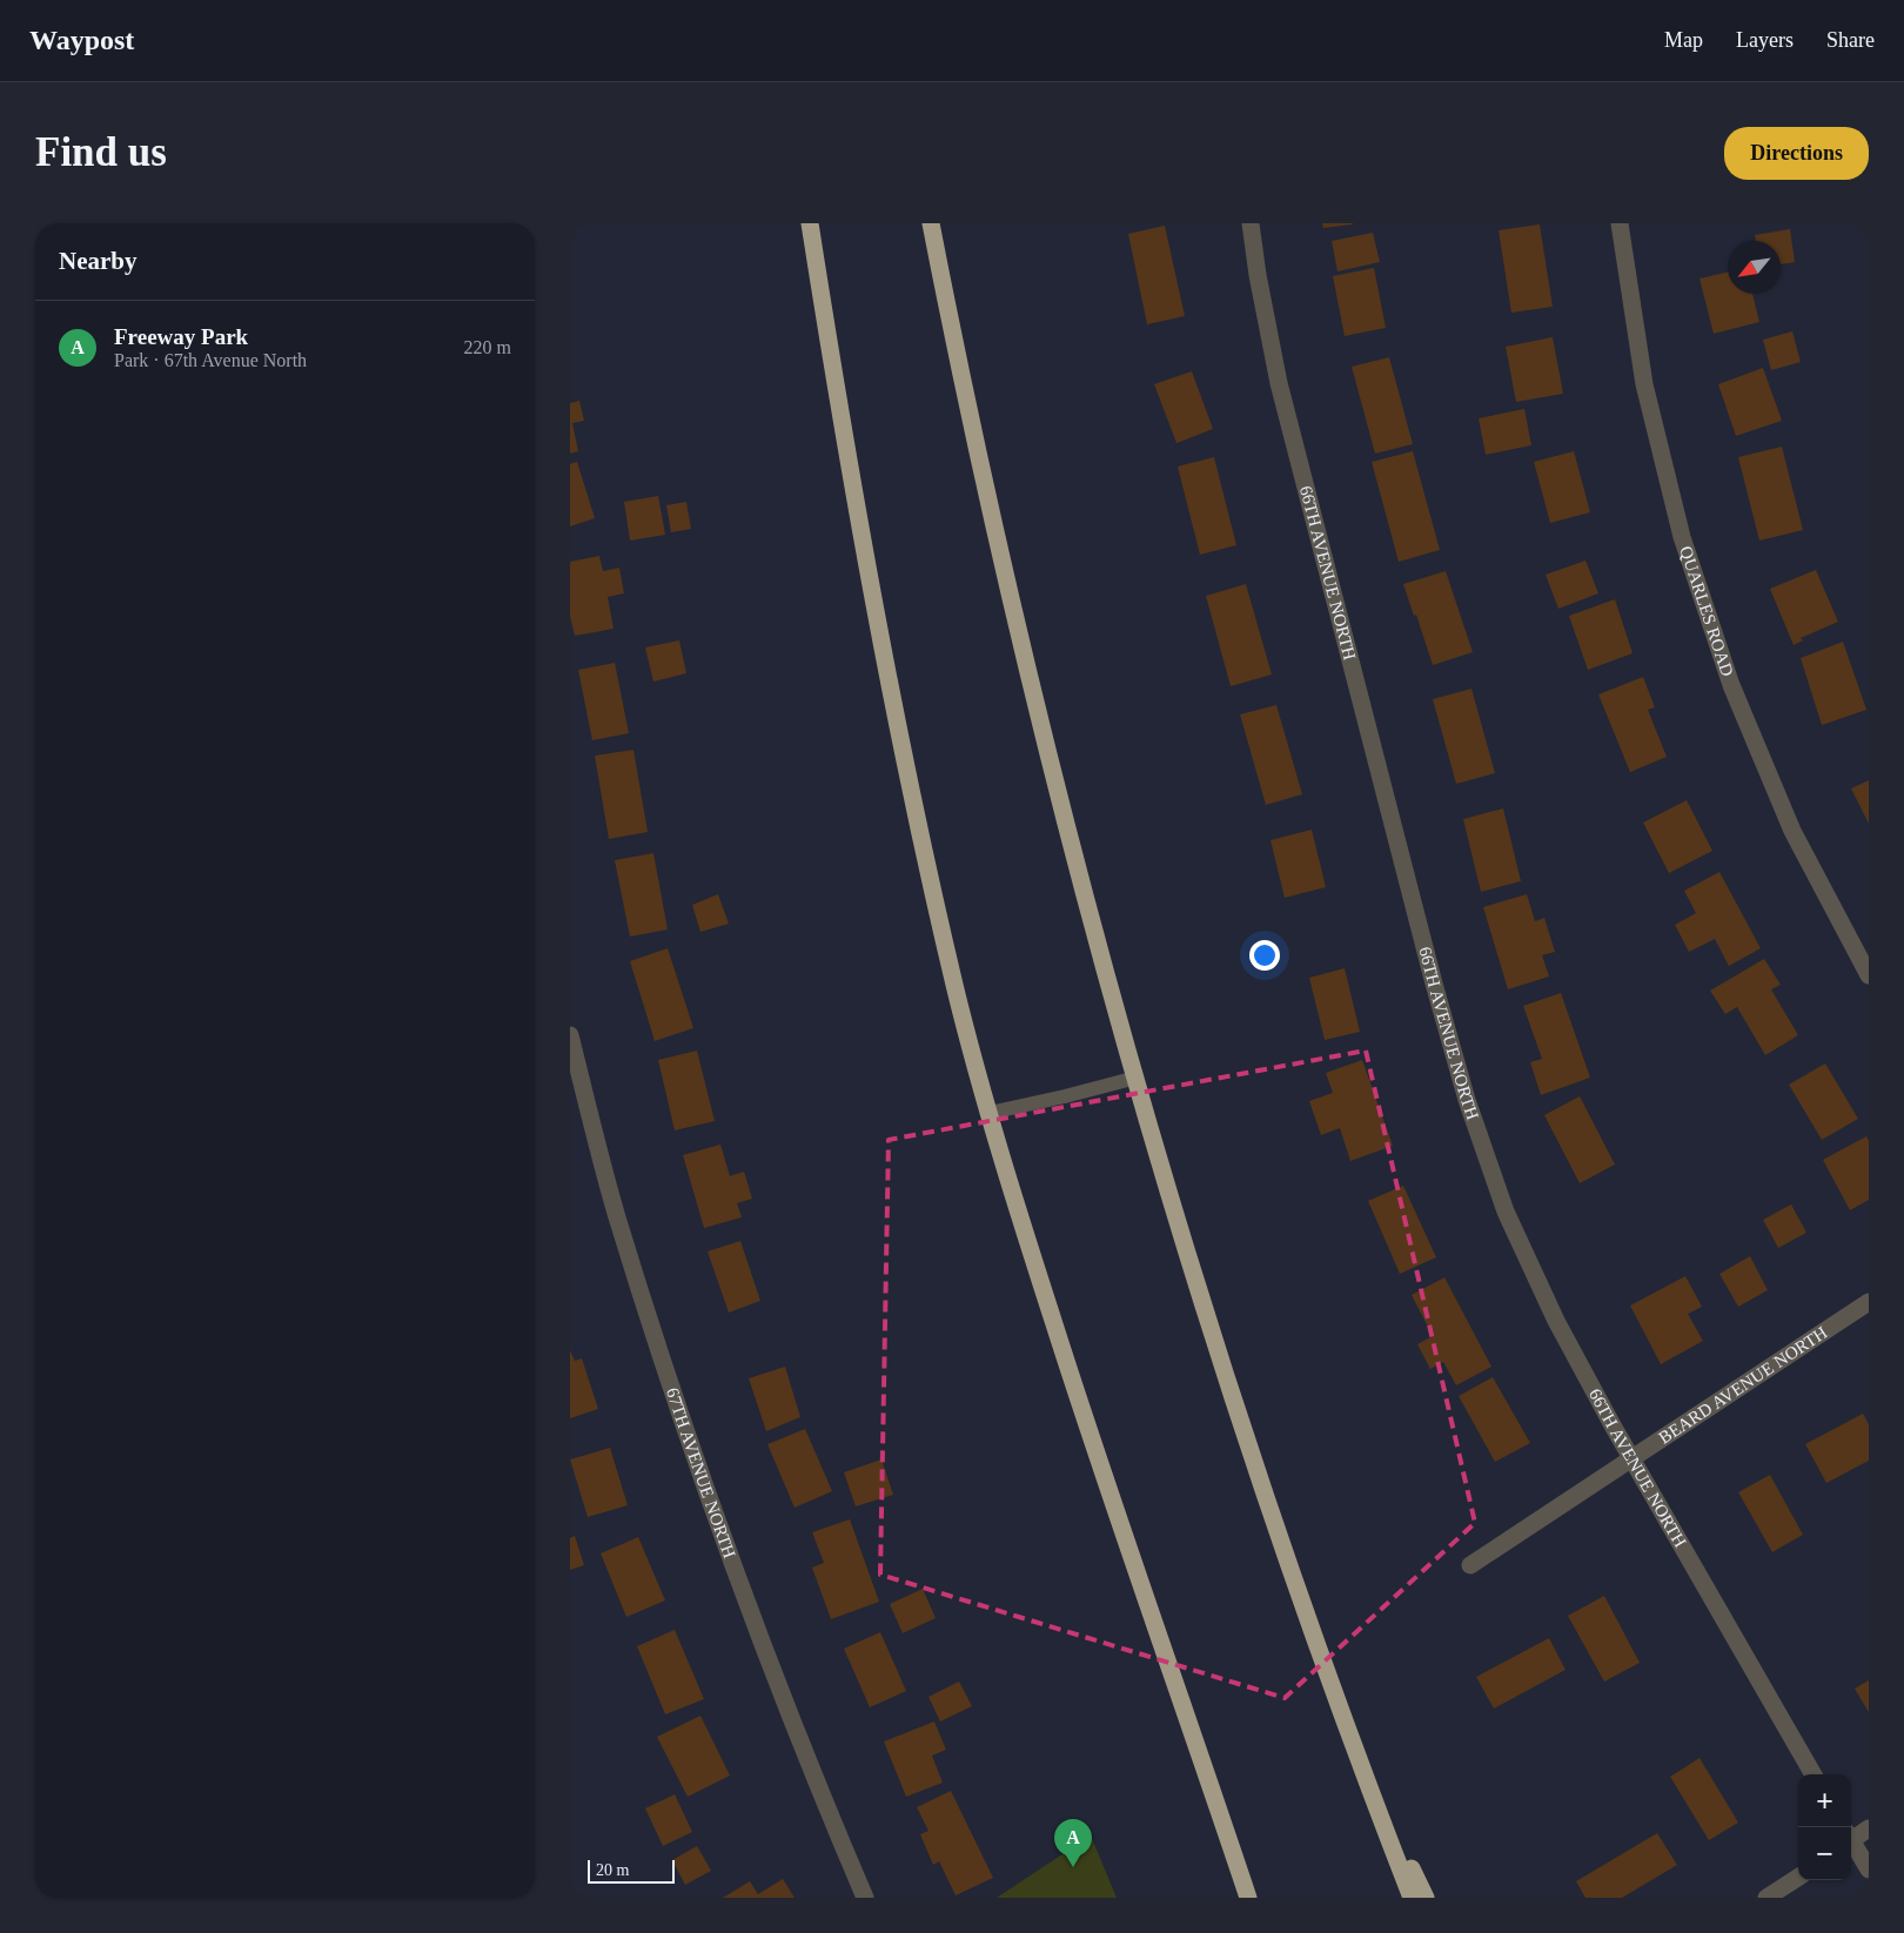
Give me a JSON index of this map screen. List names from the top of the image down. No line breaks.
{"streets":{"street":["66TH AVENUE NORTH","QUARLES ROAD","BEARD AVENUE NORTH","67TH AVENUE NORTH"]},"crossings":[["66TH AVENUE NORTH","BEARD AVENUE NORTH"]],"scale_bar":"20 m","north":"bottom left","page":{"header":"Waypost","nav":["Map","Layers","Share"],"buttons":"Directions","title":"Find us","heading":"Nearby","list":[{"mark":"A","name":"Freeway Park","note":"Park · 67th Avenue North","value":"220 m"}],"map_buttons":["+","−"],"pins":"A","scale":"20 m"}}
